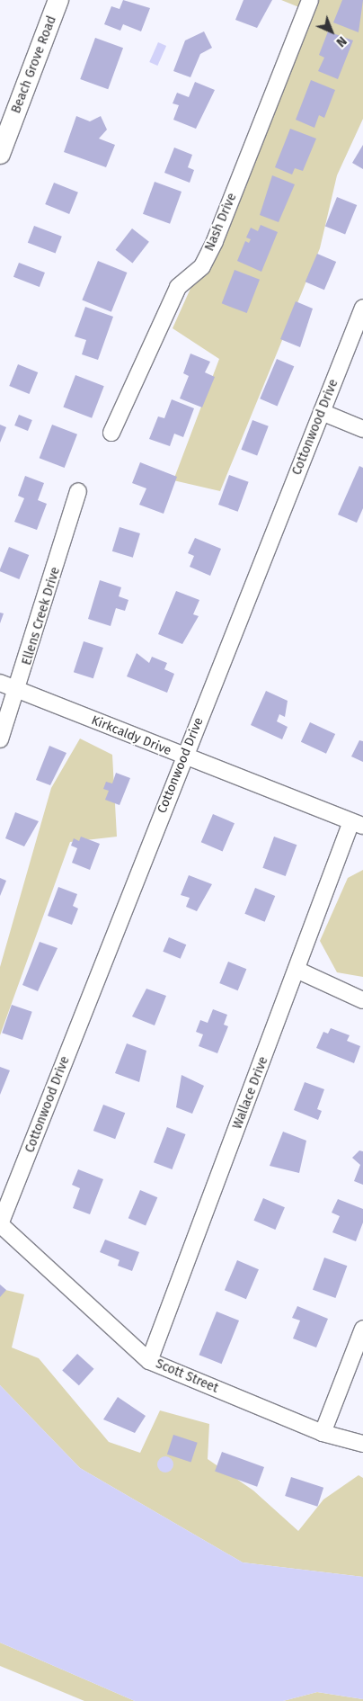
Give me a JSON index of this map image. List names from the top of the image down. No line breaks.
{"streets":{"street":["Beach Grove Road","Nash Drive","Cottonwood Drive","Ellens Creek Drive","Kirkcaldy Drive","Wallace Drive","Scott Street"]},"crossings":[["Cottonwood Drive","Kirkcaldy Drive"],["Cottonwood Drive","Scott Street"],["Ellens Creek Drive","Kirkcaldy Drive"],["Kirkcaldy Drive","Wallace Drive"],["Wallace Drive","Scott Street"]],"north":"bottom right"}
